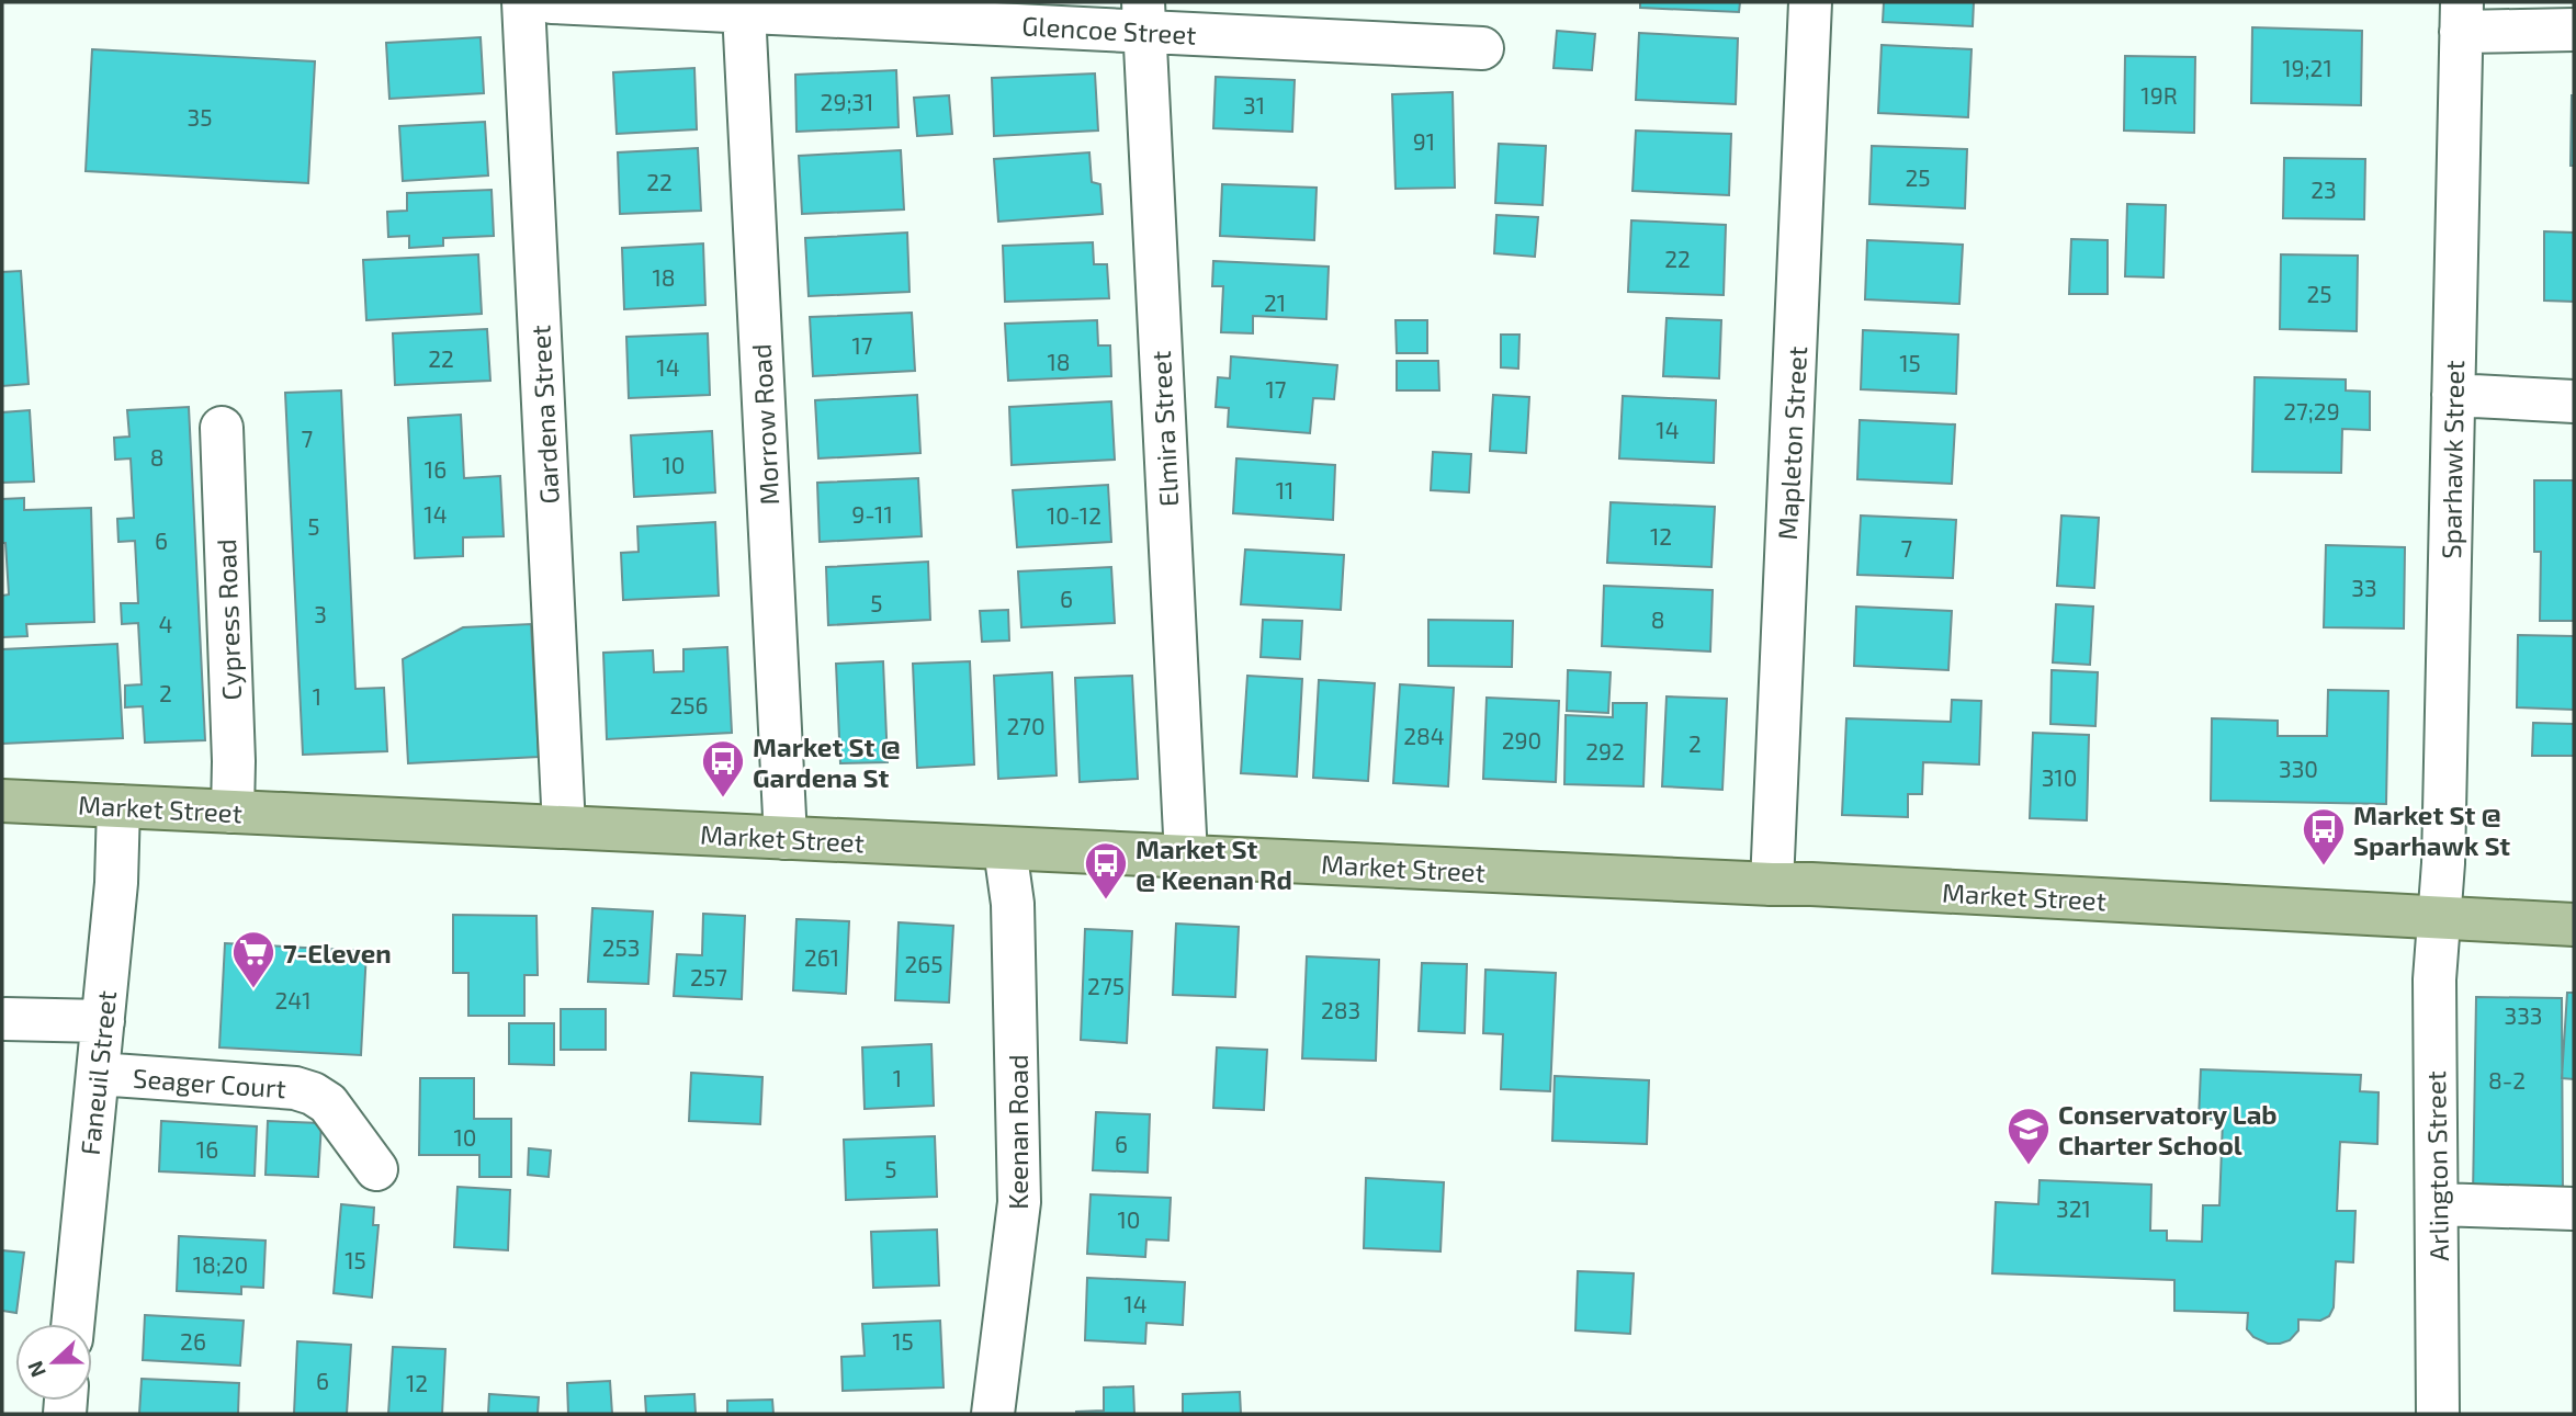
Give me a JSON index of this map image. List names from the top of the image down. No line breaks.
{"streets":{"main road":["Market Street"],"street":["Glencoe Street","Gardena Street","Morrow Road","Elmira Street","Mapleton Street","Sparhawk Street","Cypress Road","Faneuil Street","Seager Court","Keenan Road","Arlington Street"]},"crossings":[["Glencoe Street","Morrow Road"],["Glencoe Street","Elmira Street"],["Gardena Street","Market Street"],["Morrow Road","Market Street"],["Elmira Street","Market Street"],["Mapleton Street","Market Street"],["Sparhawk Street","Market Street"],["Sparhawk Street","Arlington Street"],["Cypress Road","Market Street"],["Market Street","Faneuil Street"],["Market Street","Keenan Road"],["Market Street","Arlington Street"],["Faneuil Street","Seager Court"]],"places":{"bus stop":["Market St @ Gardena St","Market St @ Sparhawk St","Market St @ Keenan Rd"],"supermarket":["7-Eleven"],"school or university":["Conservatory Lab Charter School"]},"house_numbers":["19;21","19R","29;31","31","35","91","25","22","23","22","18","25","21","17","22","18","15","14","17","27;29","14","7","8","10","16","11","14","9-11","10-12","5","12","6","7","33","6","5","3","8","4","2","1","256","270","284","290","2","292","330","310","253","261","265","257","275","241","283","333","1","8-2","10","6","16","5","321","10","15","18;20","14","26","15","6","12"],"north":"left"}
